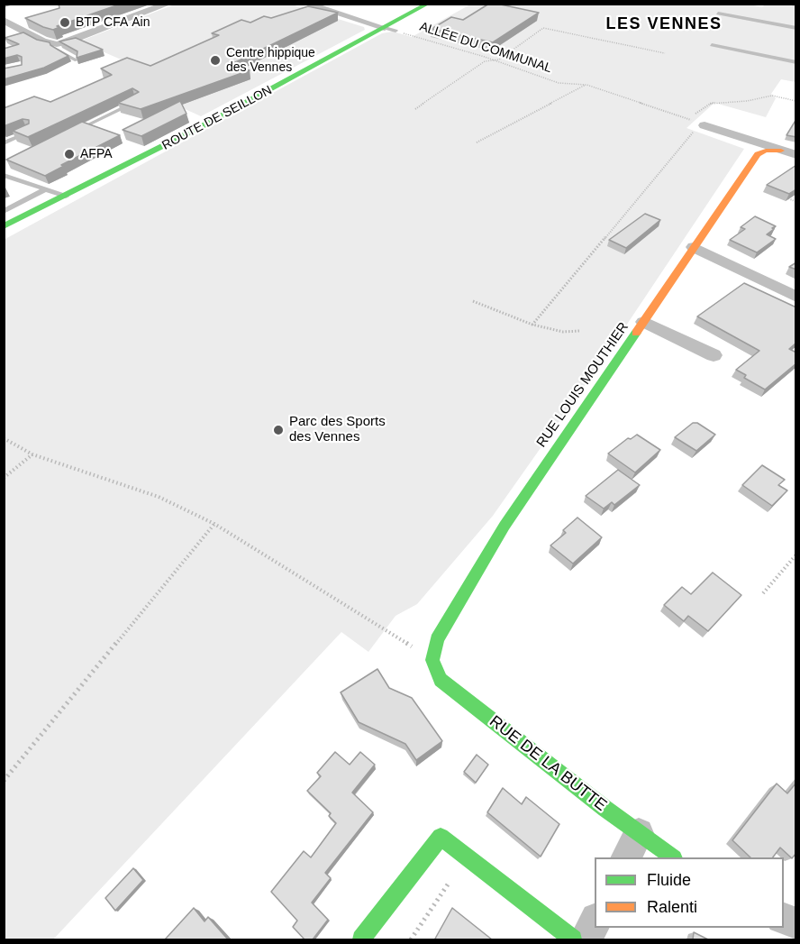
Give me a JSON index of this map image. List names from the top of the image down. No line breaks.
{"streets":{"street":["ROUTE DE SEILLON","RUE LOUIS MOUTHIER","RUE DE LA BUTTE"],"path":["ALLÉE DU COMMUNAL"]},"crossings":[["ALLÉE DU COMMUNAL","ROUTE DE SEILLON"],["RUE LOUIS MOUTHIER","RUE DE LA BUTTE"]],"districts":["LES VENNES"],"places":["BTP CFA Ain","Centre hippique des Vennes","AFPA","Parc des Sports des Vennes"],"legend":["Fluide","Ralenti"]}
